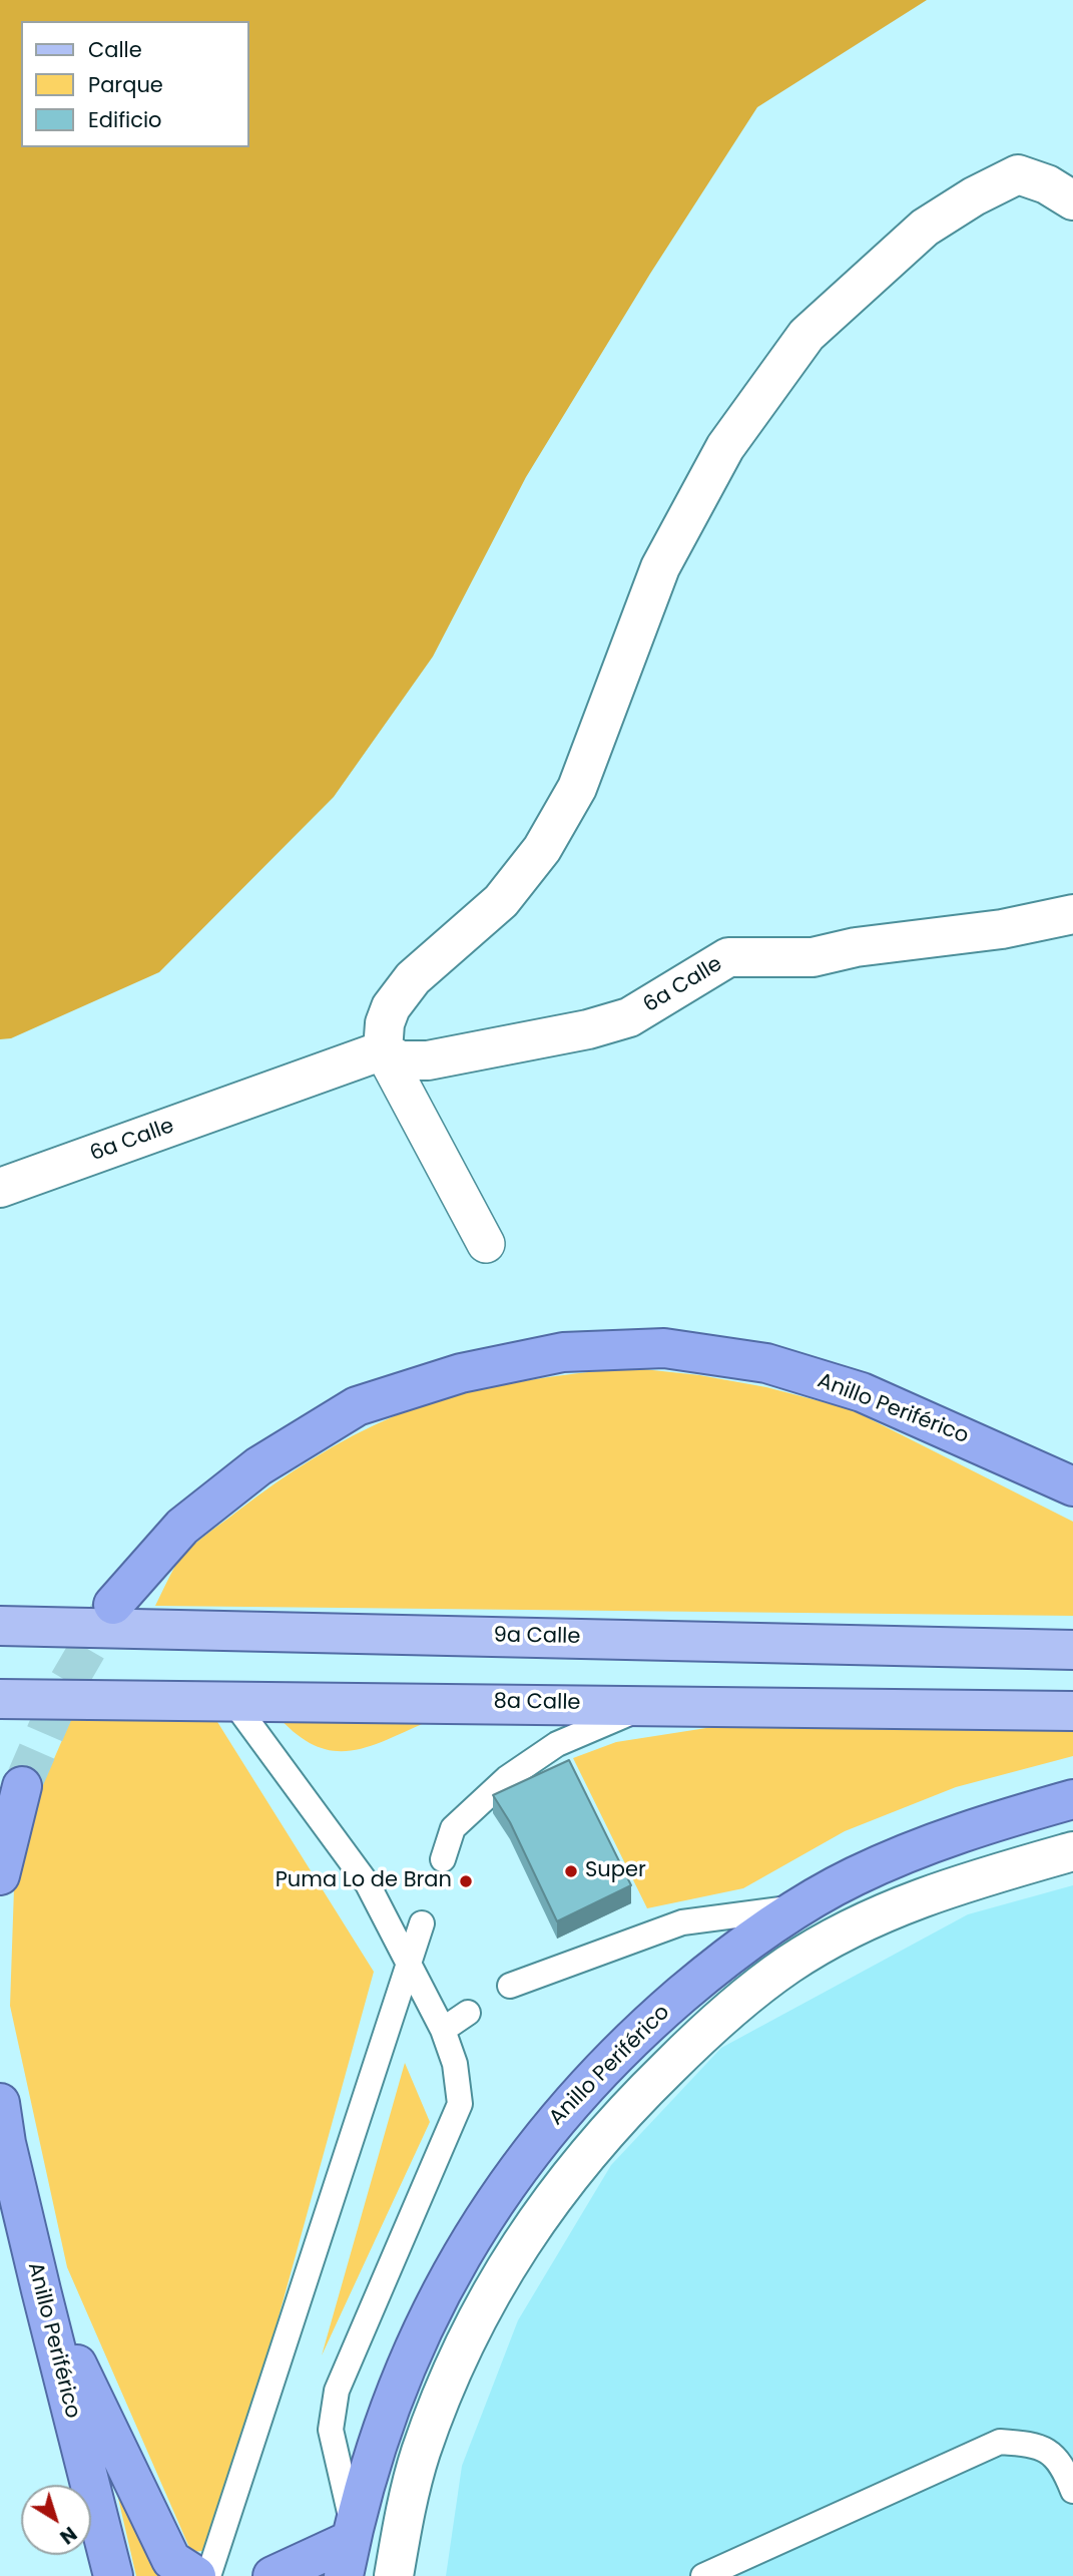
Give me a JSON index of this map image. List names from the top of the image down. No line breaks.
{"streets":{"highway":["Anillo Periférico"],"main road":["9a Calle","8a Calle"],"street":["6a Calle"]},"places":["Super","Puma Lo de Bran"],"legend":["Calle","Parque","Edificio"],"north":"bottom right"}
